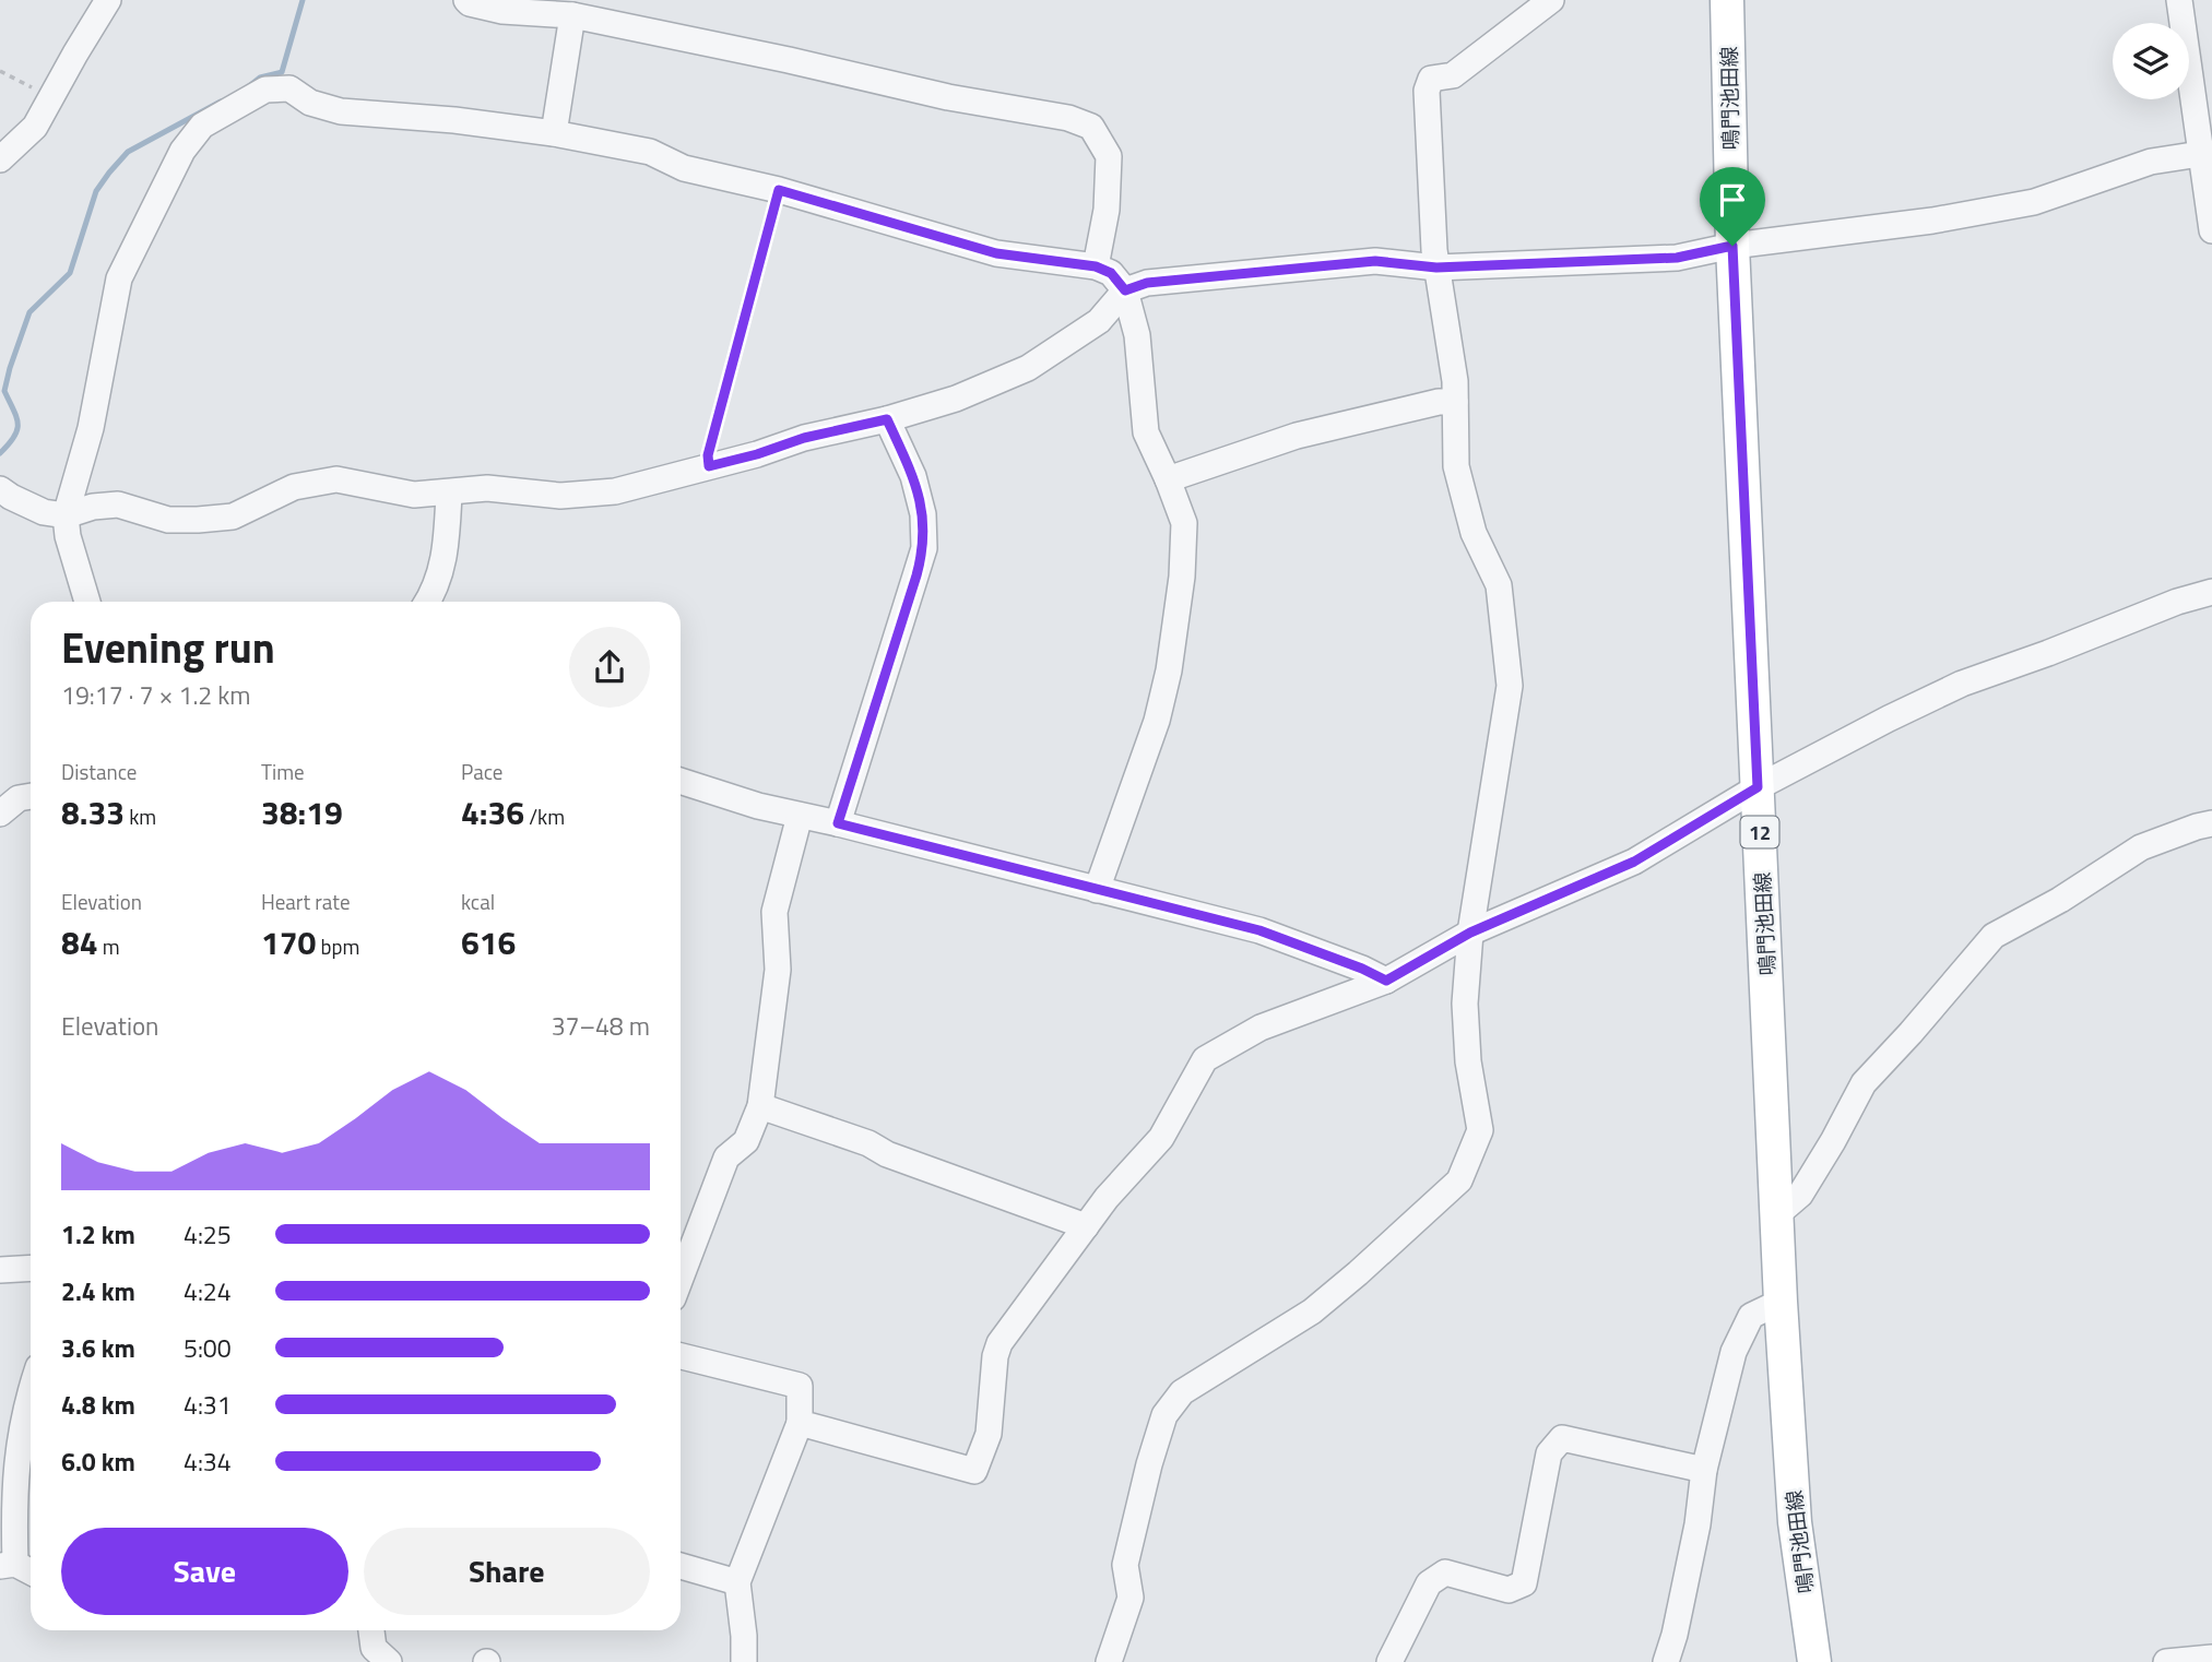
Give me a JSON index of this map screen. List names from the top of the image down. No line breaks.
{"streets":{"main road":["鳴門池田線","12"]},"page":{"heading":["Evening run","19:17 · 7 × 1.2 km"],"stats":[["Distance","8.33 km"],["Time","38:19"],["Pace","4:36 /km"],["Elevation","84 m"],["Heart rate","170 bpm"],["kcal","616"]],"chart":["Elevation","37–48 m"],"list":[{"name":"1.2 km","note":"4:25"},{"name":"2.4 km","note":"4:24"},{"name":"3.6 km","note":"5:00"},{"name":"4.8 km","note":"4:31"},{"name":"6.0 km","note":"4:34"}],"buttons":["Save","Share"]}}
